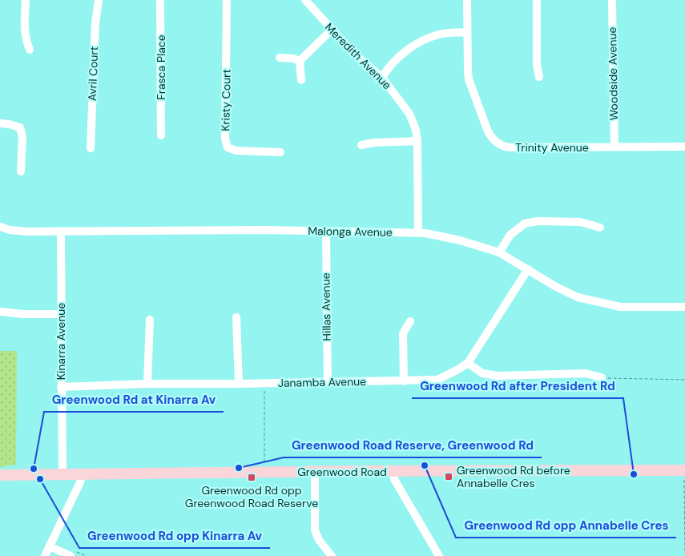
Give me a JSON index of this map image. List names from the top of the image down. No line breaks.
{"streets":{"street":["Meredith Avenue","Frasca Place","Avril Court","Woodside Avenue","Kristy Court","Trinity Avenue","Malonga Avenue","Hillas Avenue","Kinarra Avenue","Janamba Avenue","Greenwood Road"]},"crossings":[["Meredith Avenue","Malonga Avenue"],["Woodside Avenue","Trinity Avenue"],["Malonga Avenue","Hillas Avenue"],["Malonga Avenue","Kinarra Avenue"],["Malonga Avenue","Janamba Avenue"],["Hillas Avenue","Janamba Avenue"],["Kinarra Avenue","Janamba Avenue"],["Kinarra Avenue","Greenwood Road"]],"places":{"other":["Greenwood Rd opp Annabelle Cres","Greenwood Road Reserve, Greenwood Rd","Greenwood Rd at Kinarra Av","Greenwood Rd after President Rd","Greenwood Rd opp Kinarra Av"],"transit":["Greenwood Rd before Annabelle Cres","Greenwood Rd opp Greenwood Road Reserve"]}}
